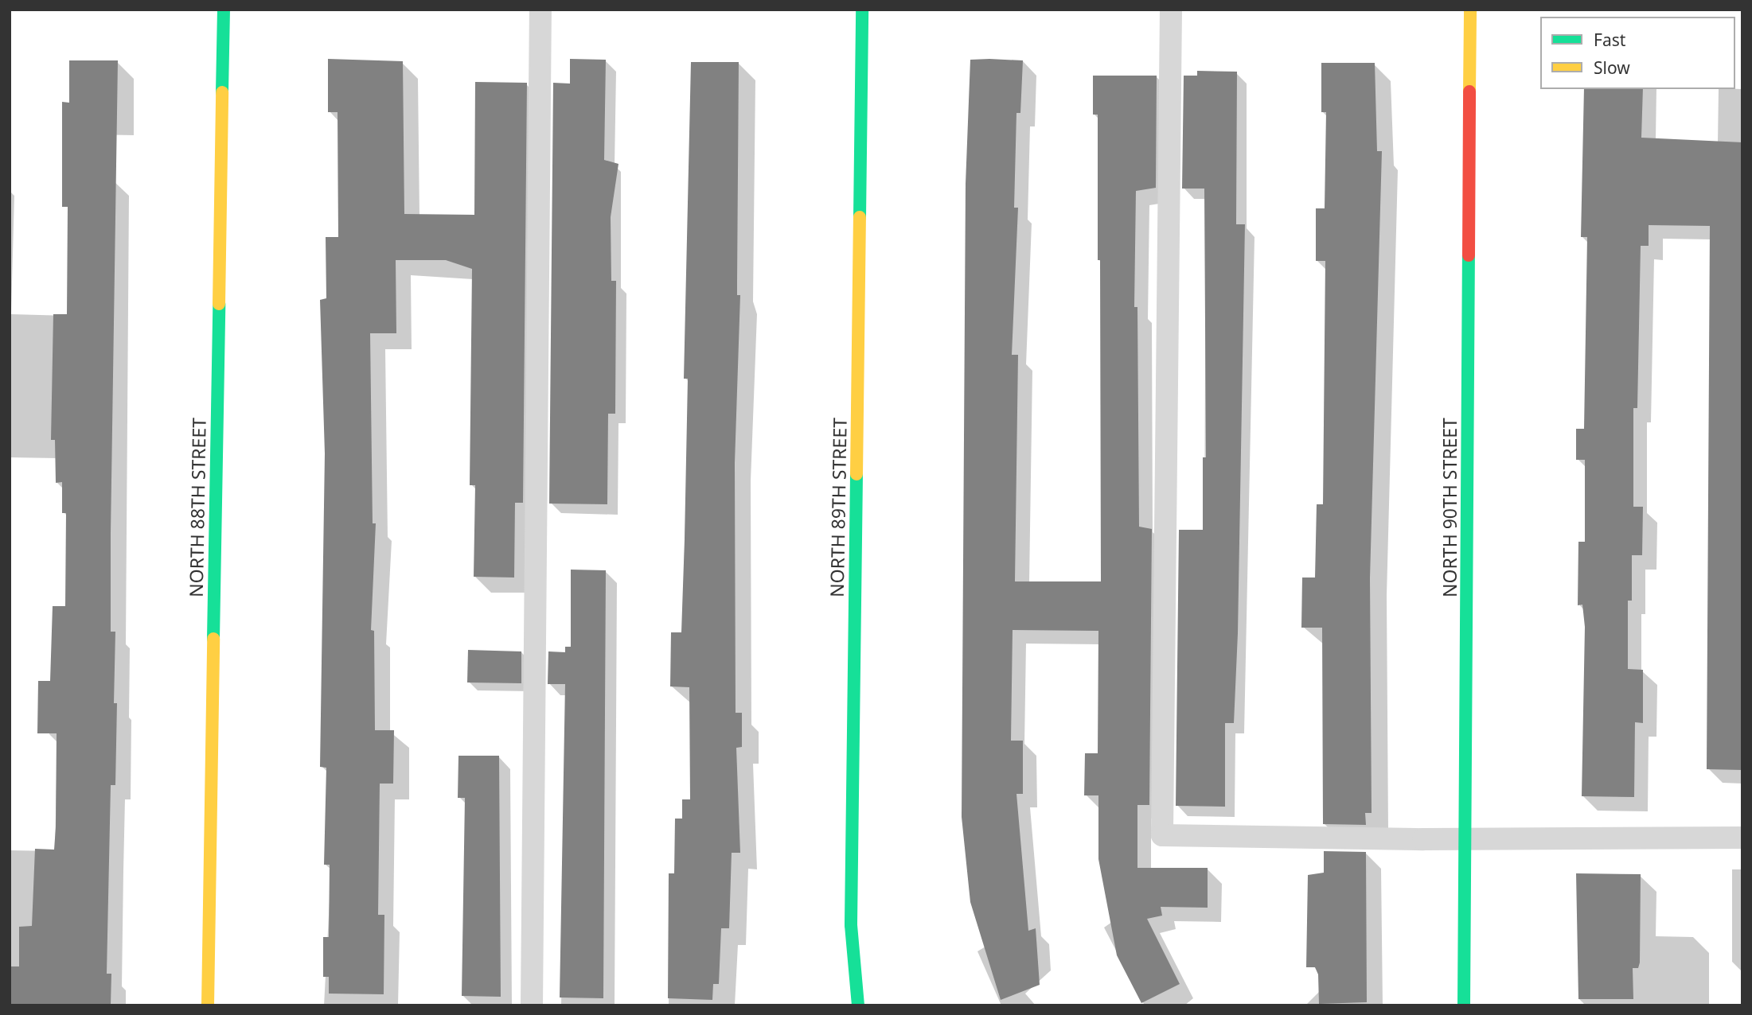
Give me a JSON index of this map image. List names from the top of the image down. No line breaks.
{"streets":{"street":["NORTH 88TH STREET","NORTH 89TH STREET","NORTH 90TH STREET"]},"legend":["Fast","Slow"]}
